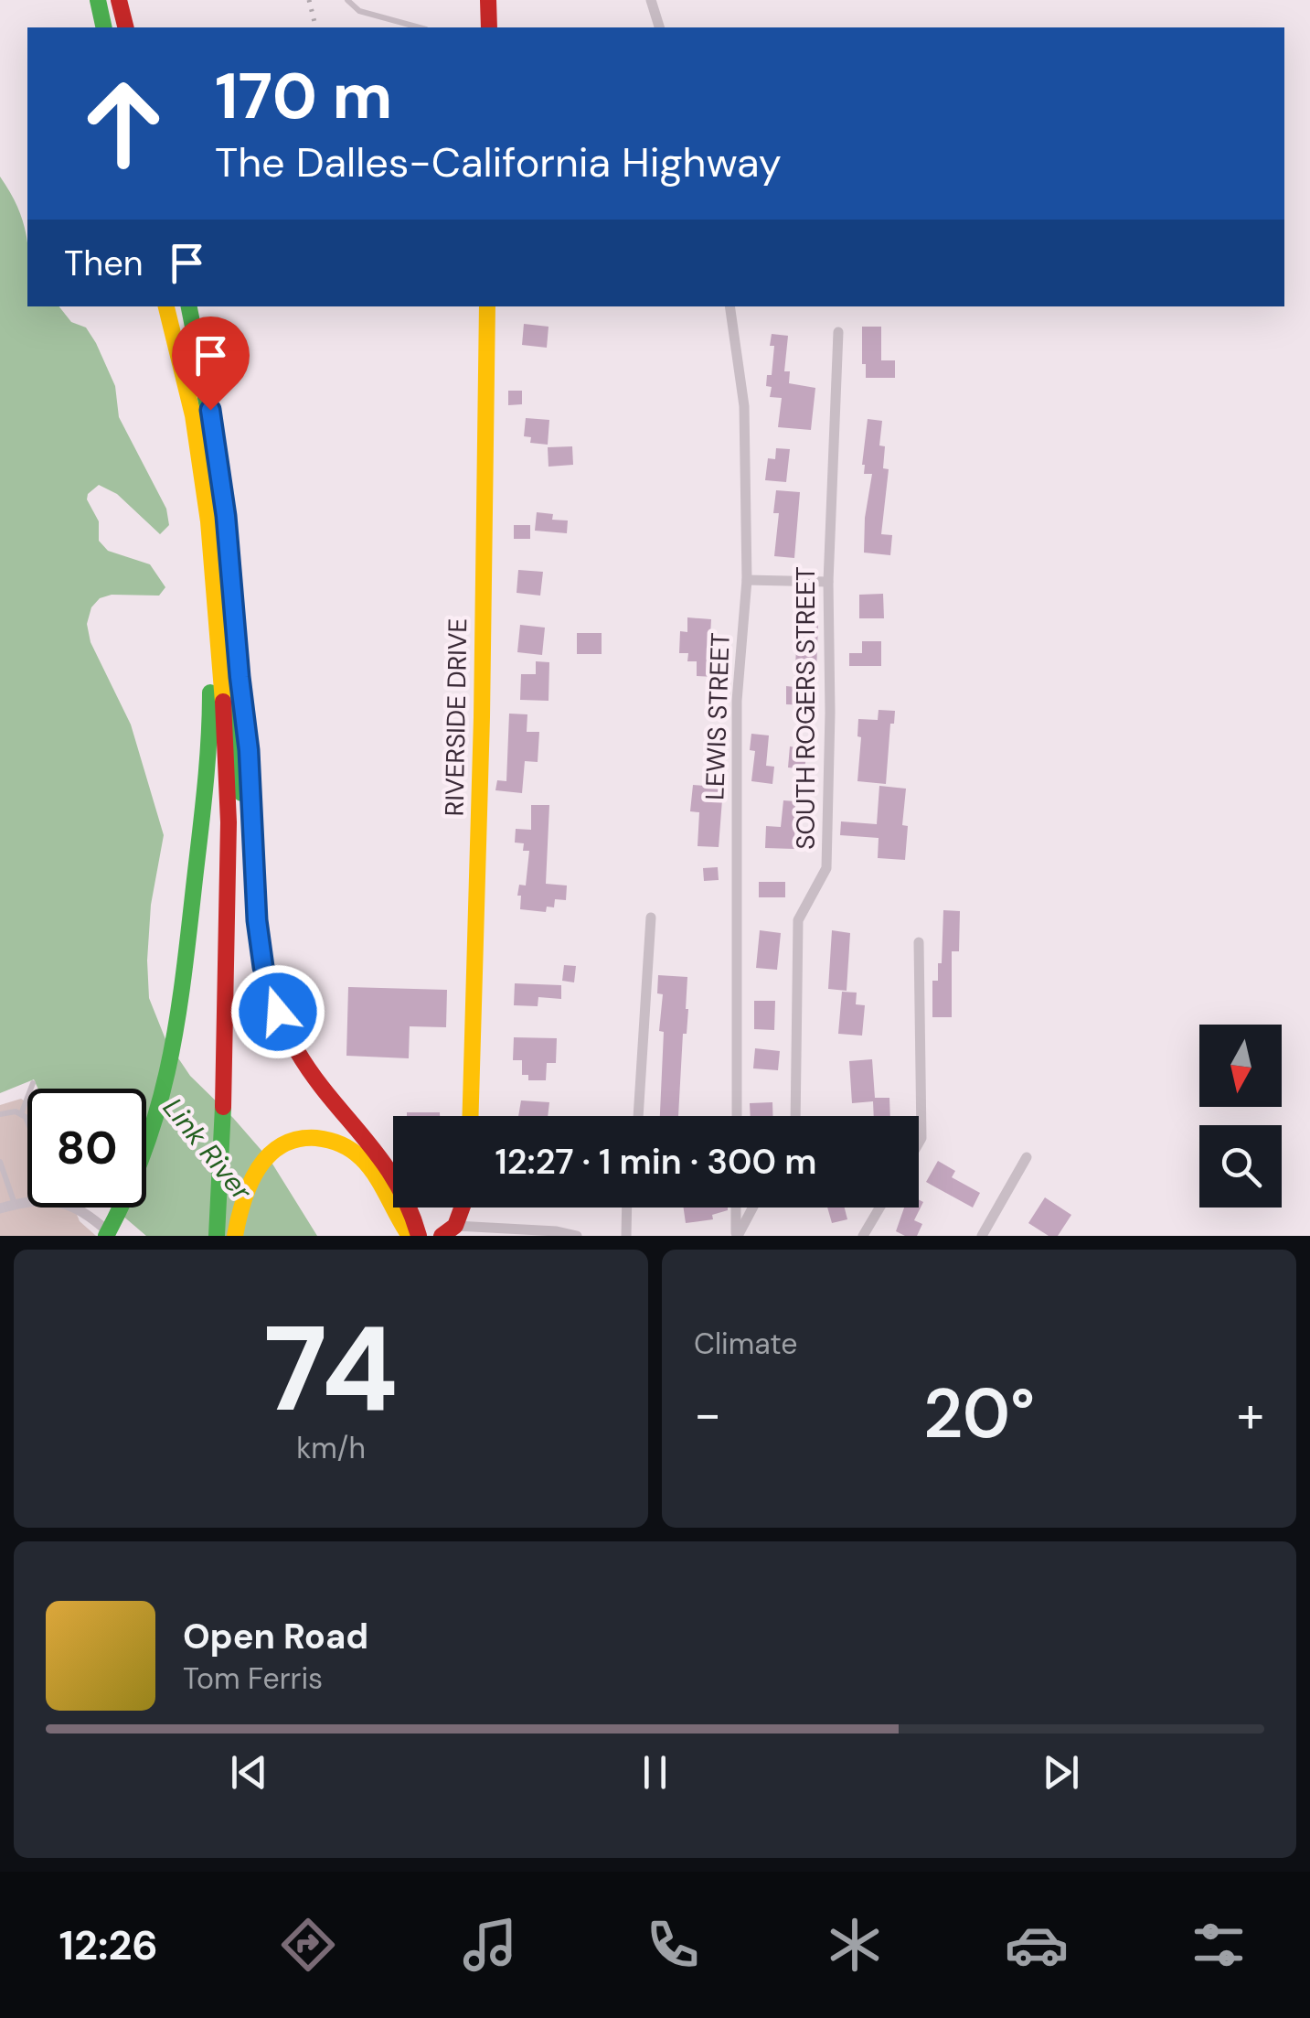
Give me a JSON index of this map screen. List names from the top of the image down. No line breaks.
{"streets":{"main road":["RIVERSIDE DRIVE"],"street":["SOUTH ROGERS STREET","LEWIS STREET"]},"water":["Link River"],"north":"bottom","page":{"turn":["170 m","The Dalles-California Highway"],"then":"Then","limit":"80","trip":"12:27 · 1 min · 300 m","tile":[["74","km/h"],"Climate"],"heat":["−","20°","+"],"song":["Open Road","Tom Ferris"],"tabs":"12:26"}}
